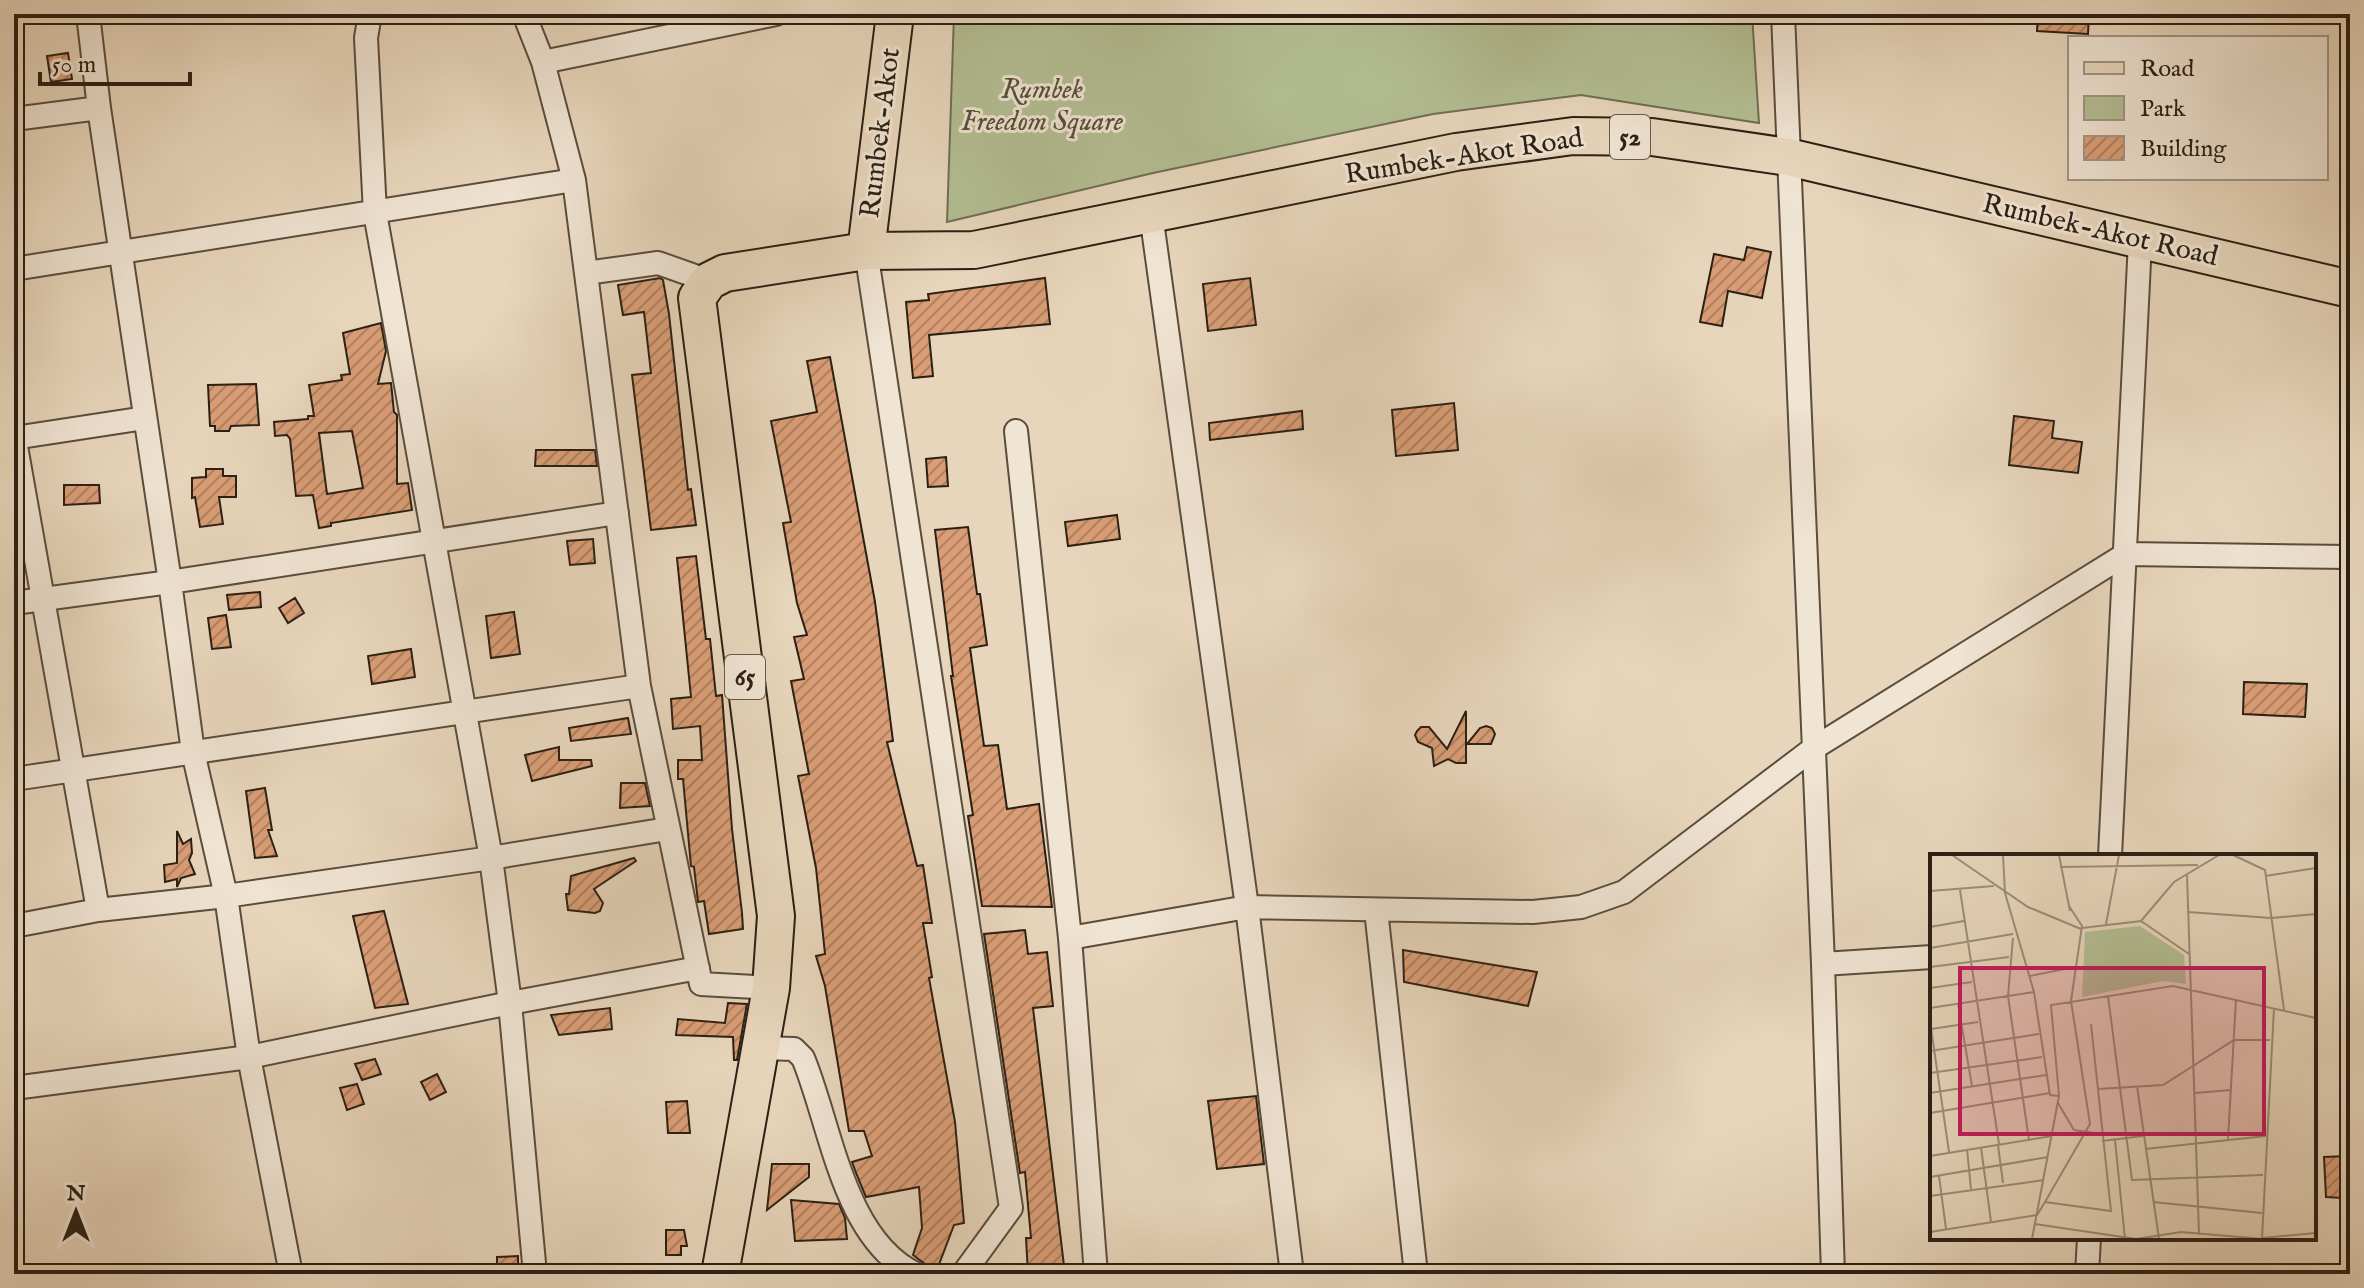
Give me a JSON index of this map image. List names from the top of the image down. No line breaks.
{"streets":{"main road":["Rumbek-Akot","52","Rumbek-Akot Road","65"]},"crossings":[["Rumbek-Akot","Rumbek-Akot Road"],["Rumbek-Akot Road","65"]],"parks":["Rumbek Freedom Square"],"legend":["Road","Park","Building"],"scale_bar":"50 m","north":"top"}
